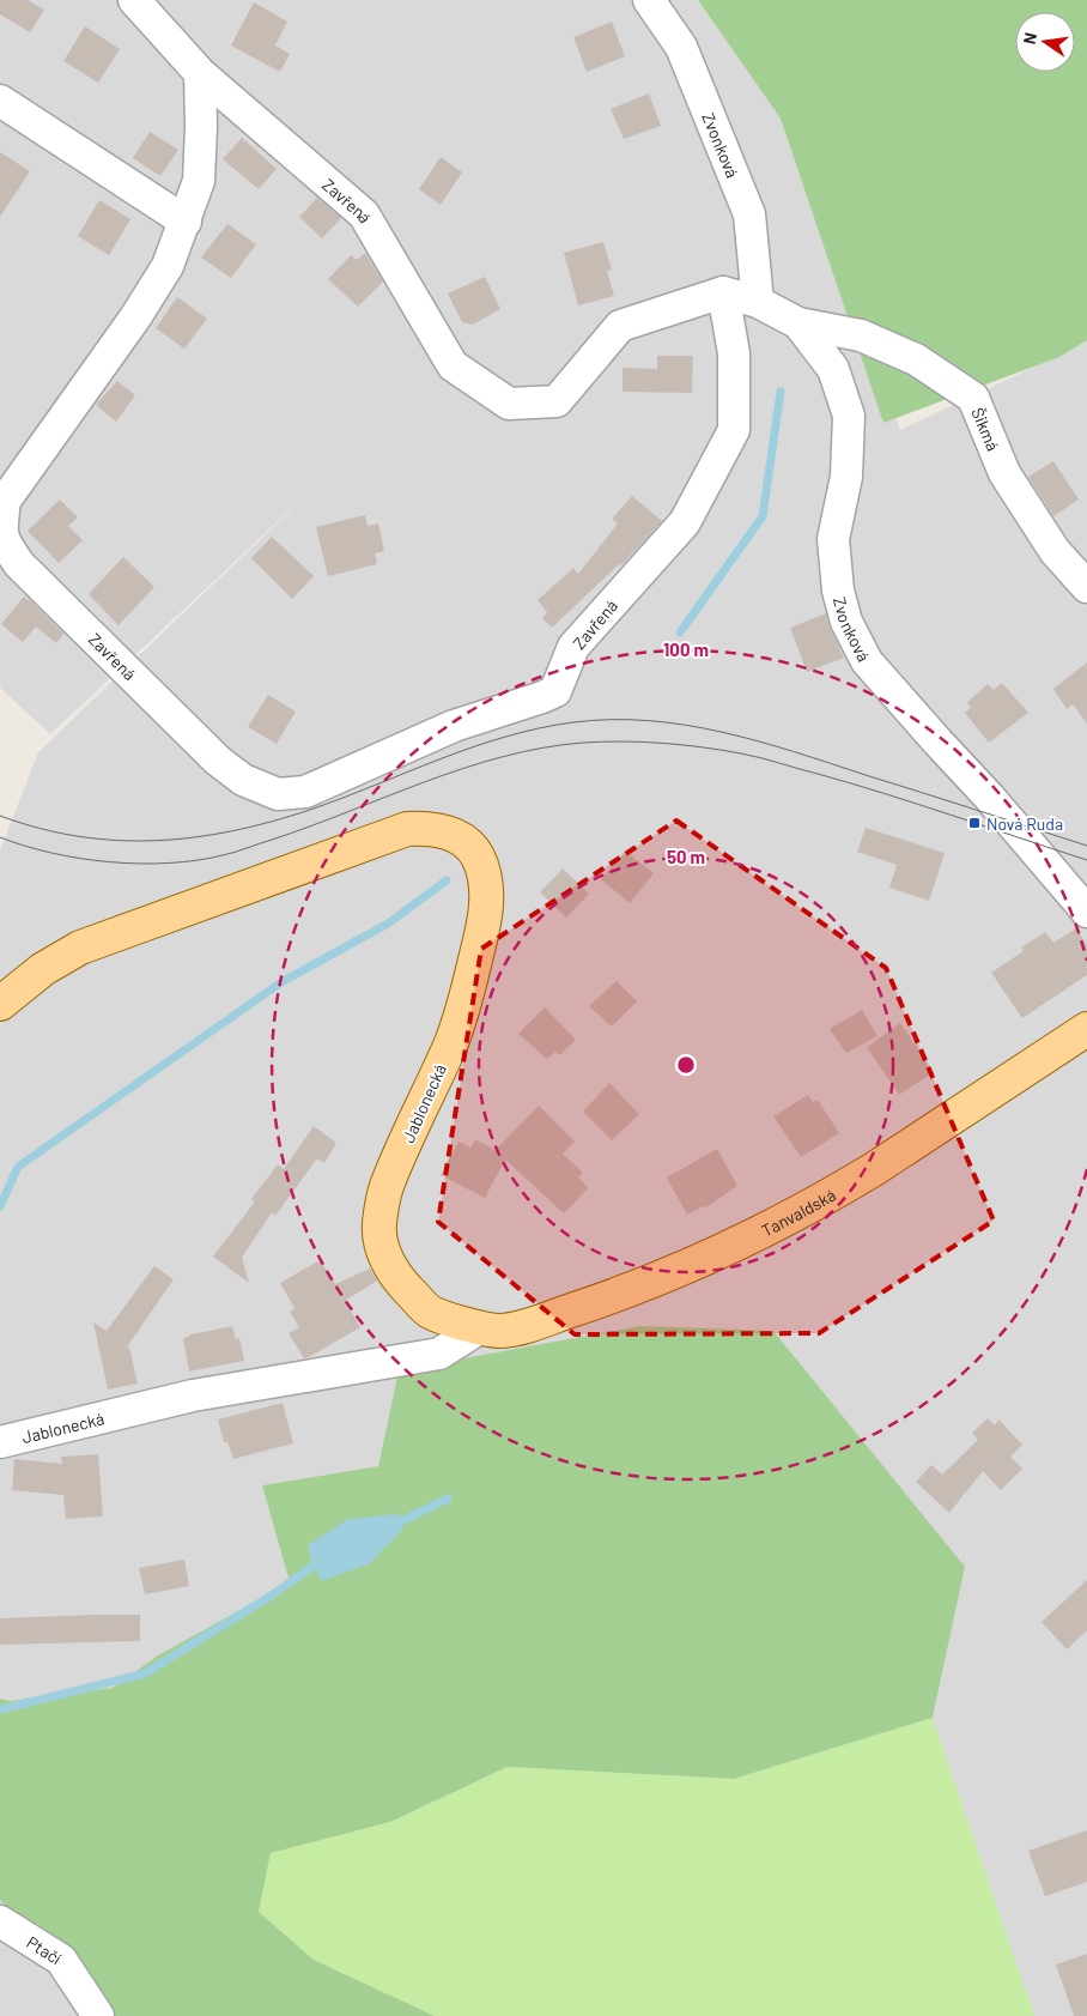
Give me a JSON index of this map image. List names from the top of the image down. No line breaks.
{"streets":{"main road":["Jablonecká","Tanvaldská"],"street":["Zvonková","Zavřená","Šikmá","Ptačí"]},"crossings":[["Zvonková","Zavřená"],["Zvonková","Šikmá"],["Jablonecká","Tanvaldská"]],"places":{"transit":["Nová Ruda"]},"north":"left","rings":["100 m","50 m"]}
